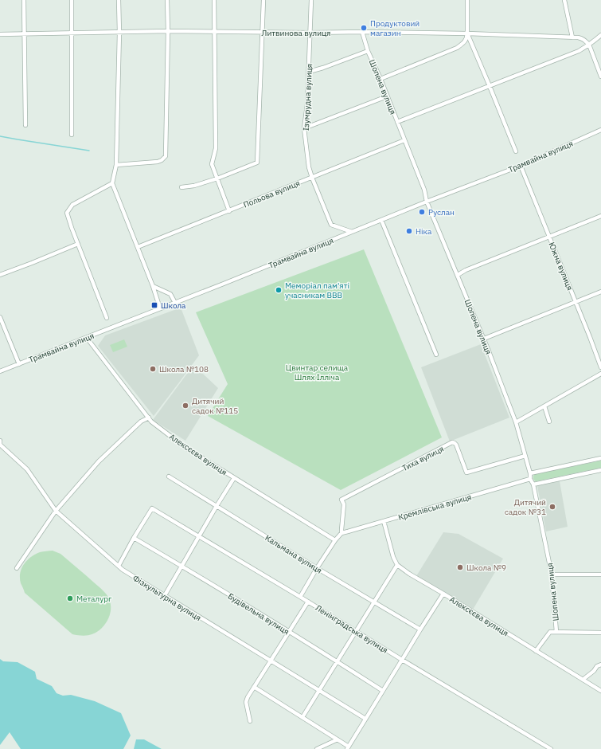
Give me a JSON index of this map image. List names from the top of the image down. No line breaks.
{"streets":{"street":["Литвинова вулиця","Шопена вулиця","Ізумрудна вулиця","Трамвайна вулиця","Польова вулиця","Южна вулиця","Алексєєва вулиця","Тиха вулиця","Кремлівська вулиця","Кальмана вулиця","Фiзкультурна вулиця","Будівельна вулиця","Ленінградська вулиця"]},"crossings":[["Литвинова вулиця","Шопена вулиця"],["Литвинова вулиця","Ізумрудна вулиця"],["Шопена вулиця","Трамвайна вулиця"],["Шопена вулиця","Польова вулиця"],["Шопена вулиця","Тиха вулиця"],["Шопена вулиця","Кремлівська вулиця"],["Ізумрудна вулиця","Трамвайна вулиця"],["Ізумрудна вулиця","Польова вулиця"],["Трамвайна вулиця","Южна вулиця"],["Трамвайна вулиця","Алексєєва вулиця"],["Тиха вулиця","Кремлівська вулиця"],["Будівельна вулиця","Ленінградська вулиця"]],"parks":["Цвинтар селища Шлях Ілліча"],"places":{"other":["Продуктовий магазин","Руслан","Ніка","Меморіал пам'яті учасникам ВВВ","Школа №108","Дитячий садок №115","Дитячий садок №31","Школа №9","Металург"],"transit":["Школа"]}}
